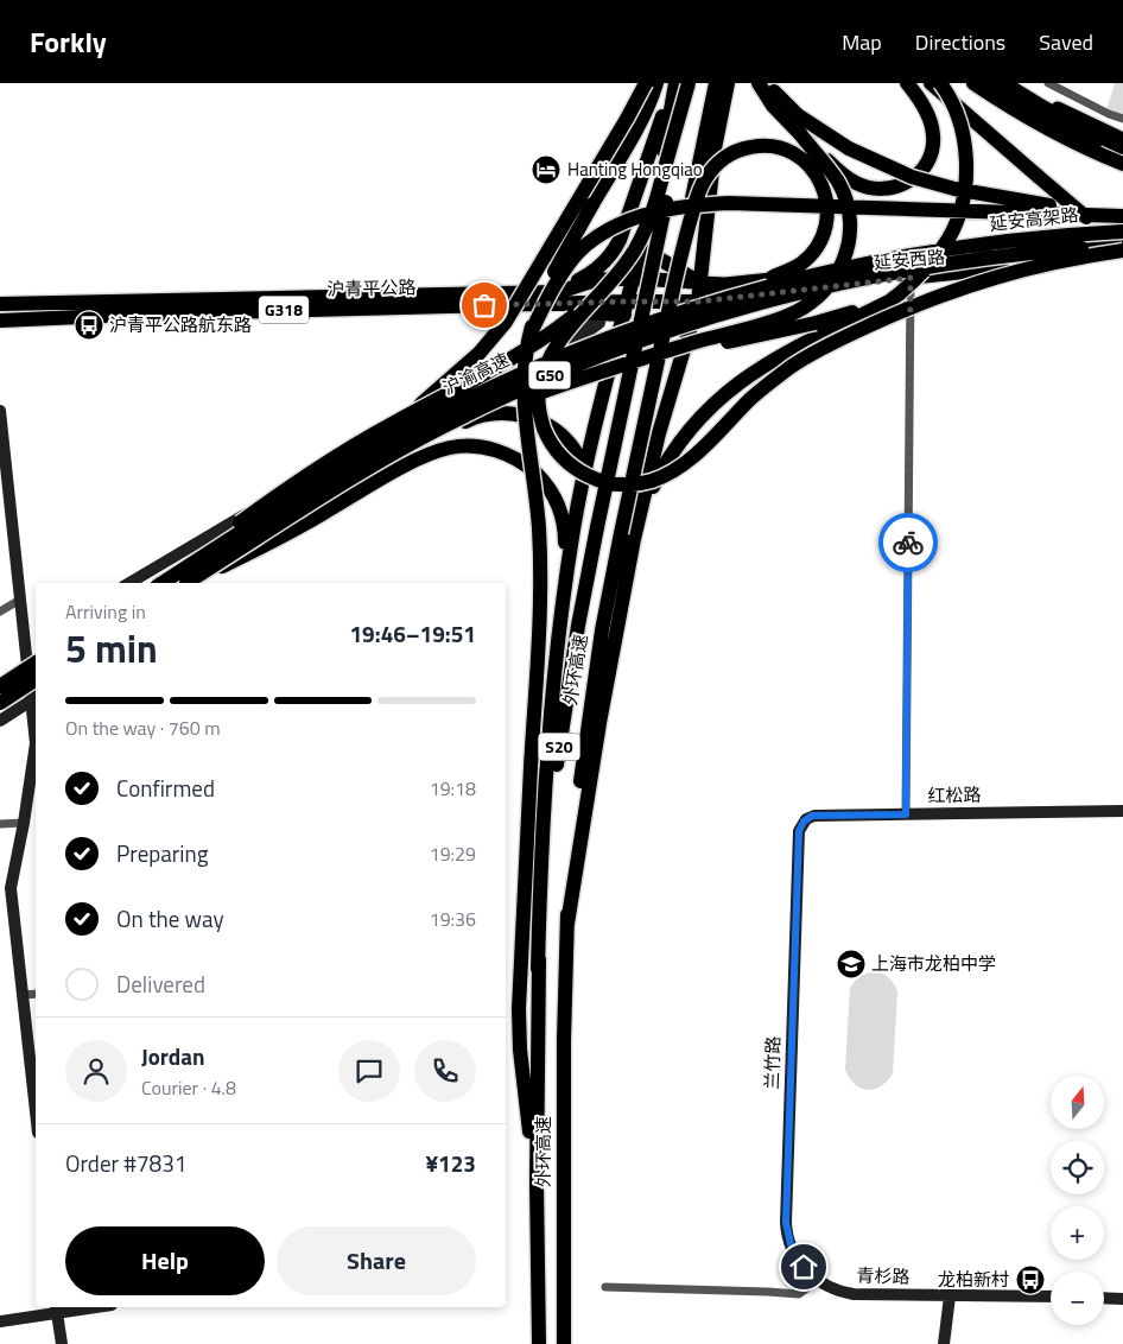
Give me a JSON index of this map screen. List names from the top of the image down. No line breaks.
{"streets":{"highway":["延安高架路","沪青平公路","G318","沪渝高速","G50","外环高速","S20"],"main road":["延安西路"],"street":["红松路","兰竹路","青杉路"]},"crossings":[["延安高架路","沪渝高速"],["延安西路","沪青平公路"],["红松路","兰竹路"],["兰竹路","青杉路"]],"places":{"hotel":["Hanting Hongqiao"],"bus stop":["沪青平公路航东路","龙柏新村"],"school or university":["上海市龙柏中学"]},"north":"top","page":{"header":"Forkly","nav":["Map","Directions","Saved"],"heading":["5 min","Arriving in","19:46–19:51"],"panel":["Jordan","Courier · 4.8","Order #7831","¥123"],"bar":"On the way · 760 m","list":[["Confirmed","19:18"],["Preparing","19:29"],["On the way","19:36"],"Delivered"],"map_buttons":["+","−"],"buttons":["Help","Share"]}}
